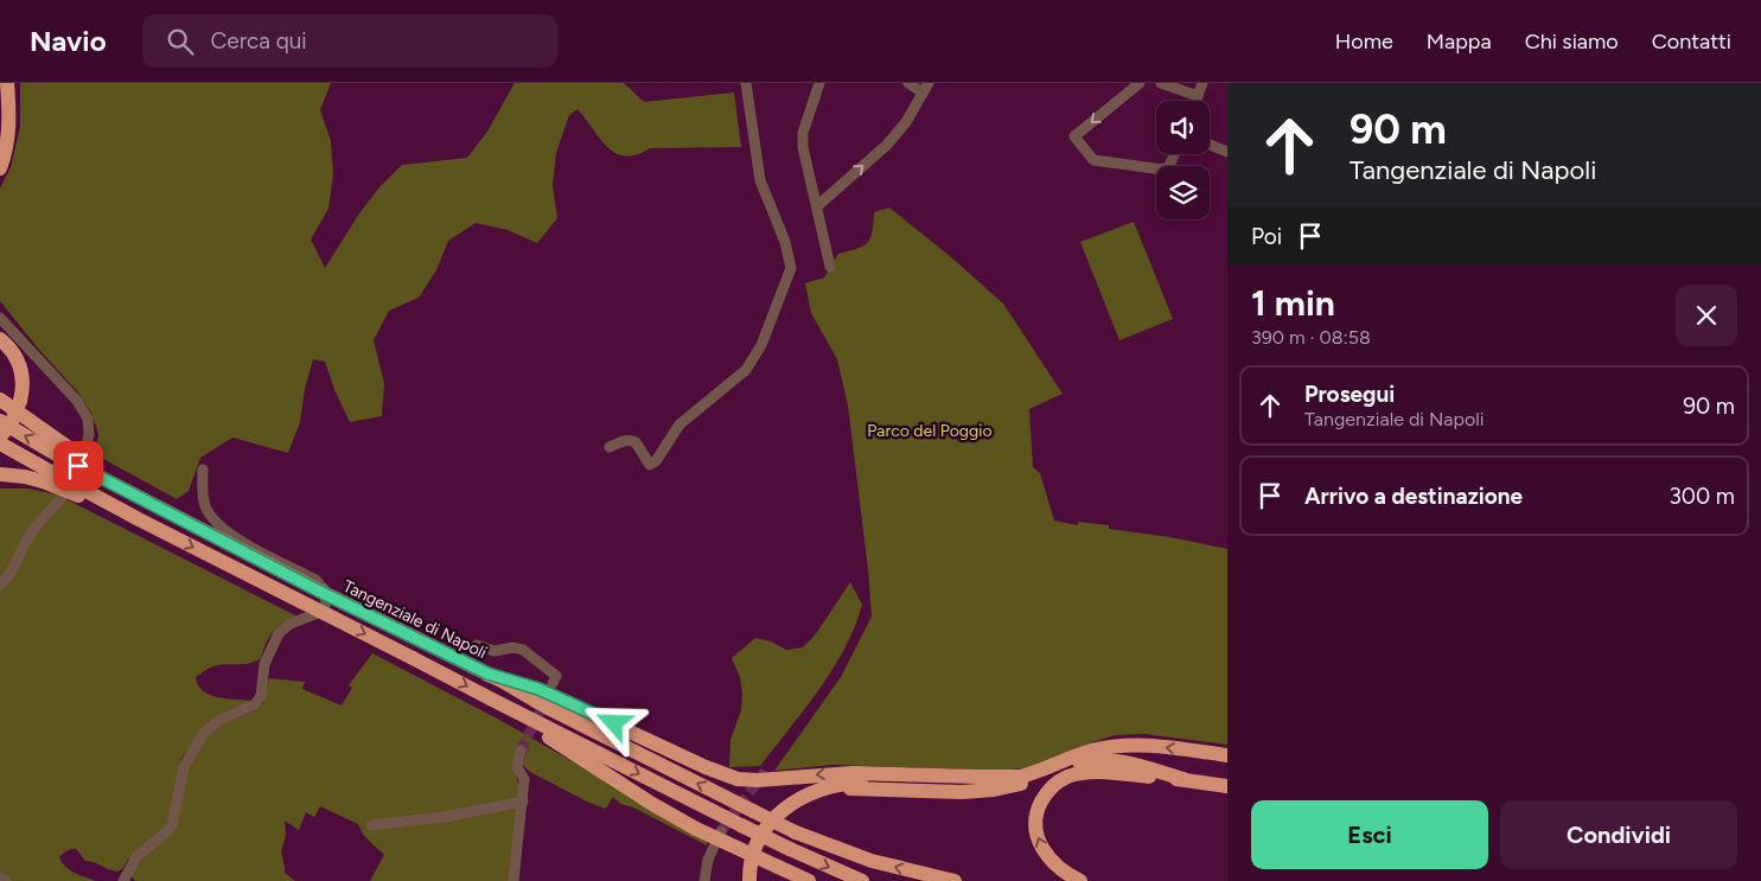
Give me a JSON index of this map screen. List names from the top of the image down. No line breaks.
{"streets":{"highway":["Tangenziale di Napoli"]},"parks":["Parco del Poggio"],"page":{"header":"Navio","search":"Cerca qui","nav":["Home","Mappa","Chi siamo","Contatti"],"turn":["90 m","Tangenziale di Napoli"],"then":"Poi","heading":["1 min","390 m · 08:58"],"list":[{"name":"Prosegui","note":"Tangenziale di Napoli","value":"90 m"},{"name":"Arrivo a destinazione","value":"300 m"}],"buttons":["Esci","Condividi"]}}
